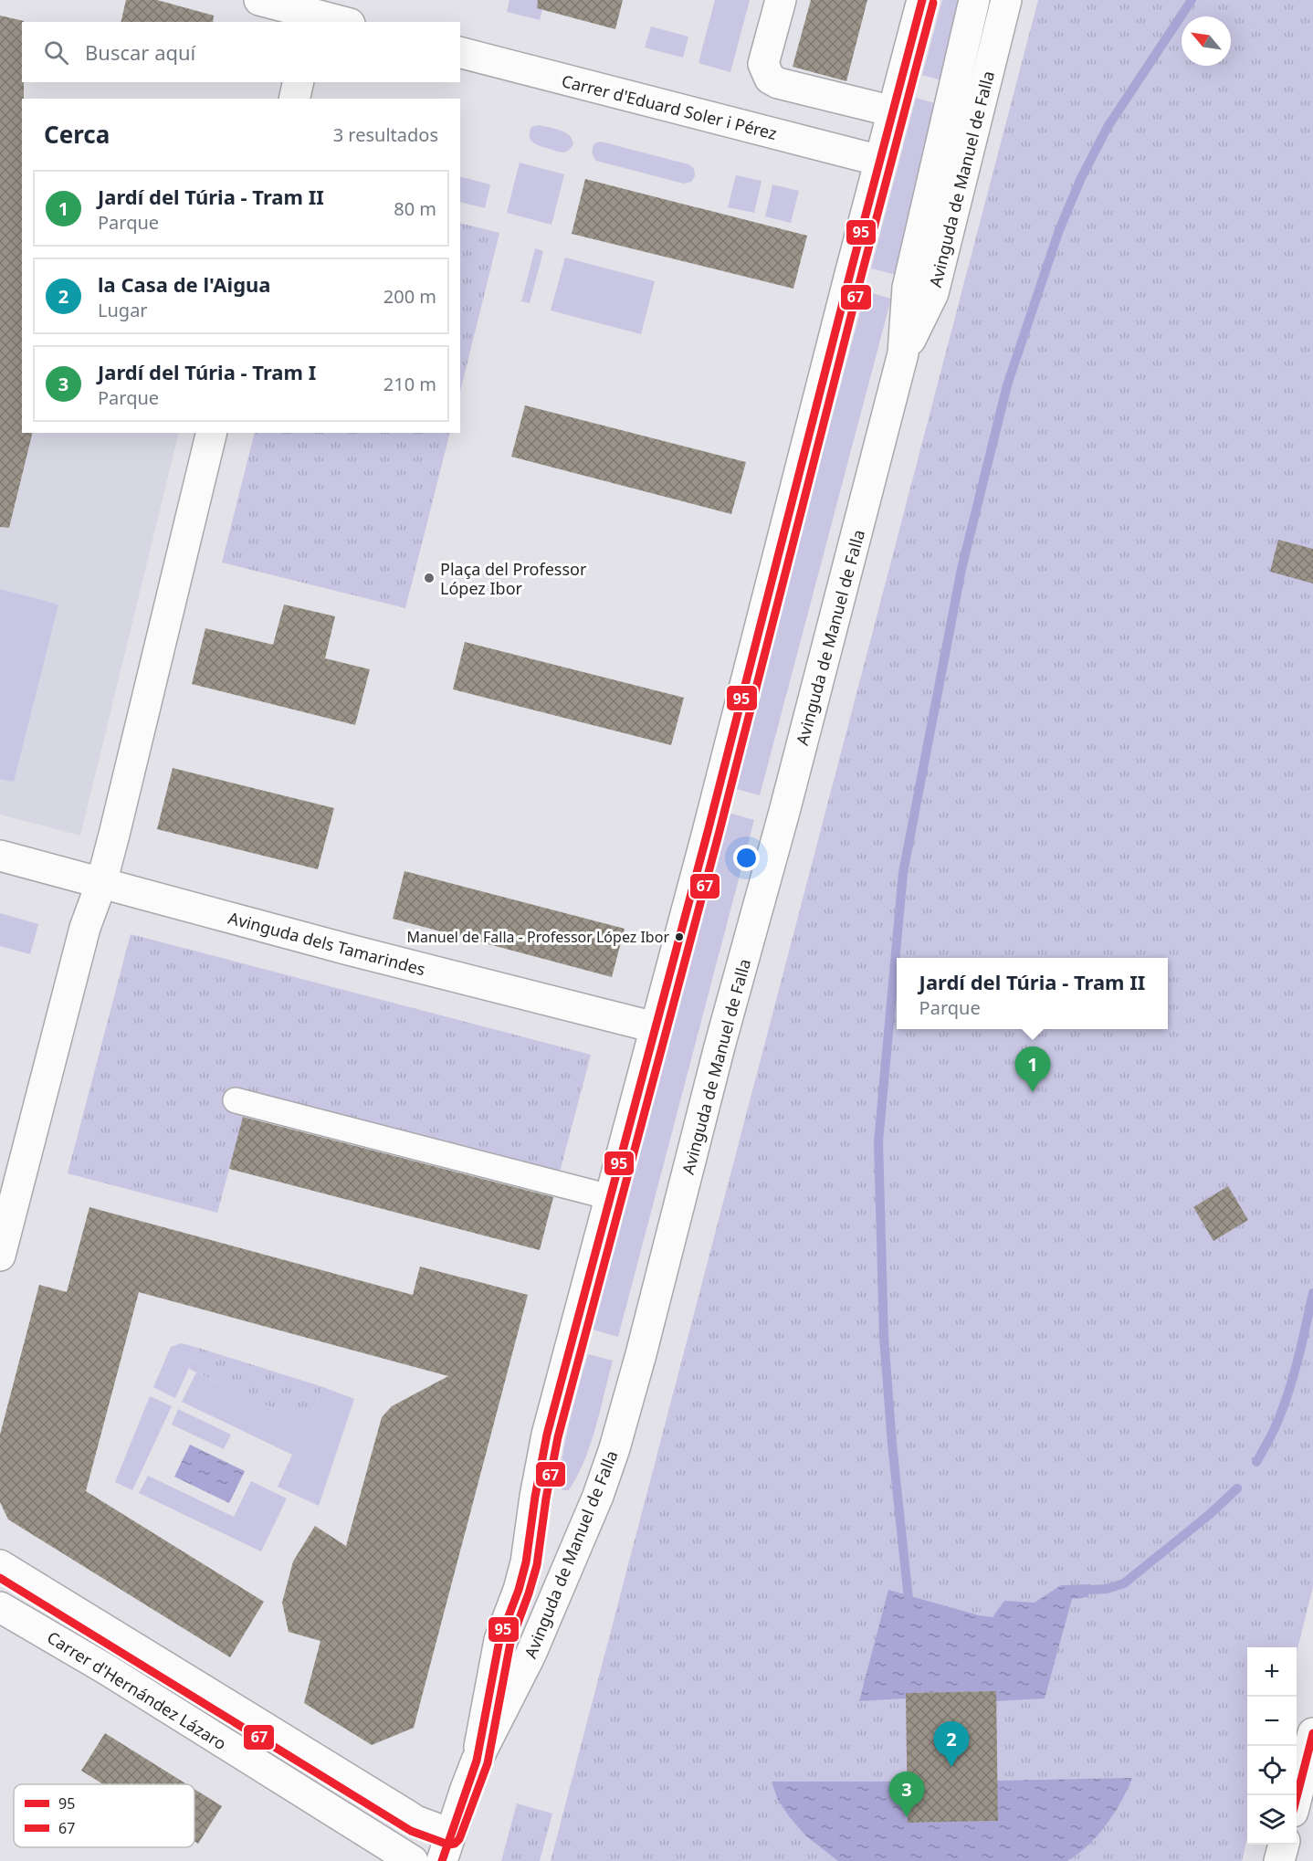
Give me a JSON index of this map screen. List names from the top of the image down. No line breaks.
{"streets":{"street":["Carrer d'Eduard Soler i Pérez","Avinguda de Manuel de Falla","Avinguda dels Tamarindes","Carrer d'Hernández Lázaro"]},"crossings":[["Carrer d'Eduard Soler i Pérez","Avinguda de Manuel de Falla"],["Avinguda de Manuel de Falla","Avinguda dels Tamarindes"]],"places":["Plaça del Professor López Ibor","Manuel de Falla - Professor López Ibor"],"lines":["transit line 95","transit line 67"],"legend":["95","67"],"north":"top left","page":{"search":"Buscar aquí","heading":["Cerca","3 resultados"],"list":[{"mark":"1","name":"Jardí del Túria - Tram II","note":"Parque","value":"80 m"},{"mark":"2","name":"la Casa de l'Aigua","note":"Lugar","value":"200 m"},{"mark":"3","name":"Jardí del Túria - Tram I","note":"Parque","value":"210 m"}],"popup":["Jardí del Túria - Tram II","Parque"],"pins":["1","2","3"],"map_buttons":["+","−"]}}
